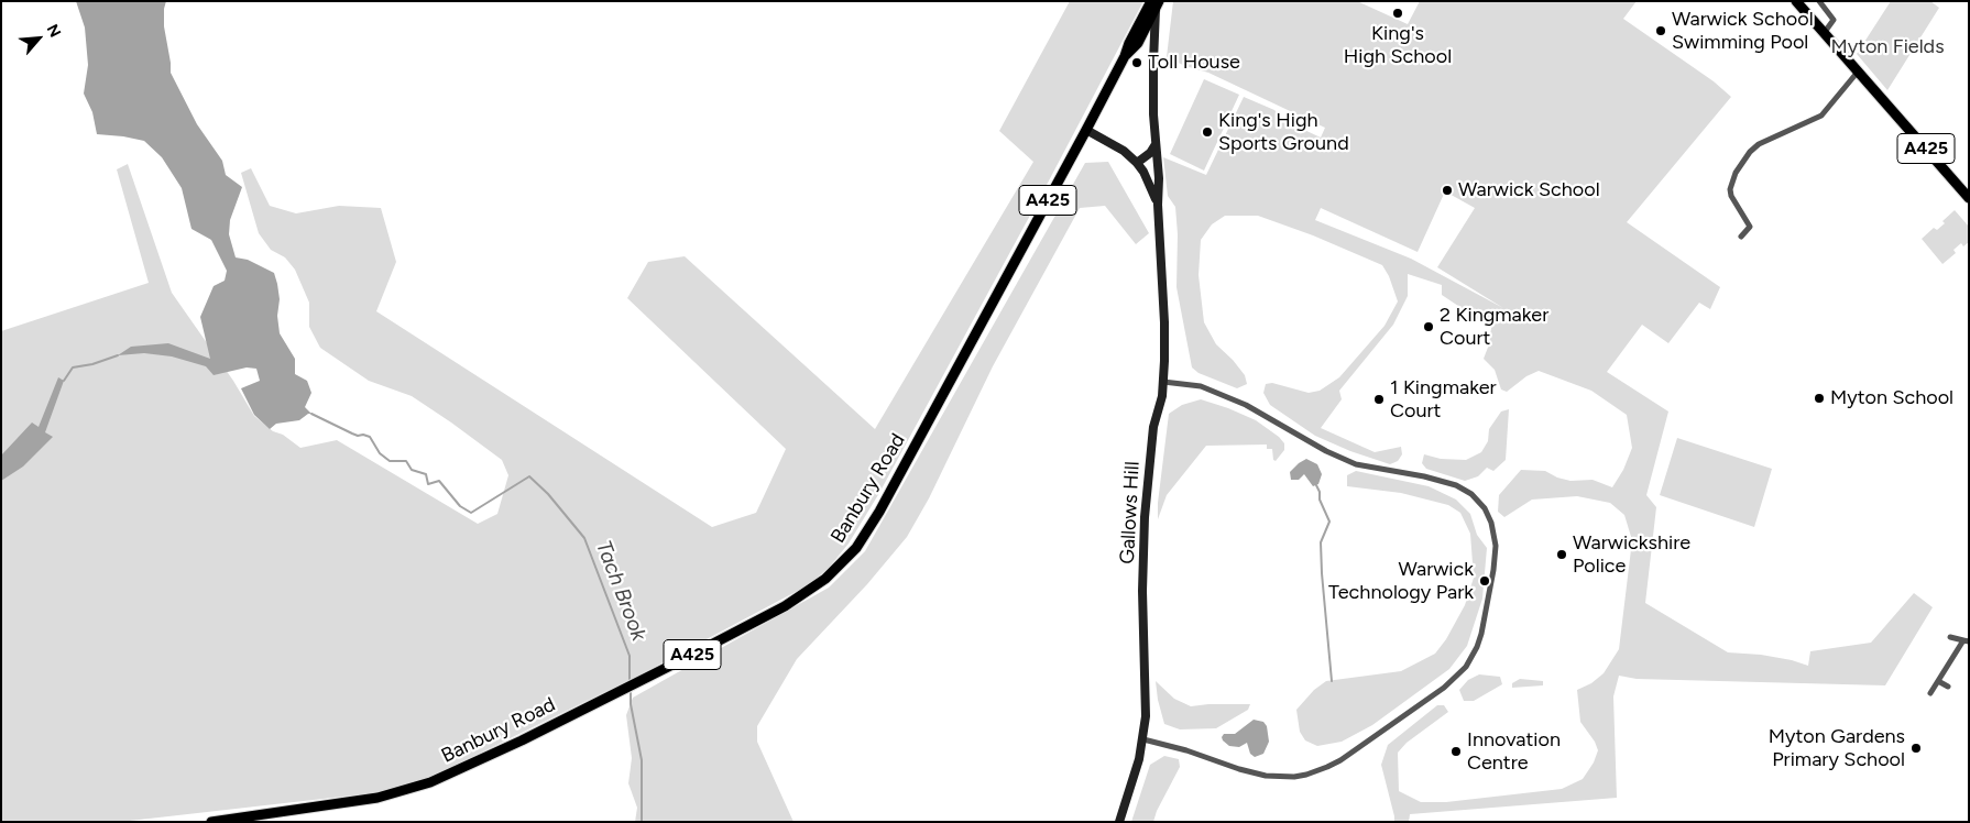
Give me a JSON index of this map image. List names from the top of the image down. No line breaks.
{"streets":{"main road":["A425","Banbury Road"],"street":["Gallows Hill"]},"crossings":[["Banbury Road","Gallows Hill"]],"water":["Tach Brook"],"parks":["Myton Fields"],"places":["King's High School","Warwick School Swimming Pool","Toll House","King's High Sports Ground","Warwick School","2 Kingmaker Court","Myton School","1 Kingmaker Court","Warwickshire Police","Warwick Technology Park","Myton Gardens Primary School","Innovation Centre"],"north":"top right"}
